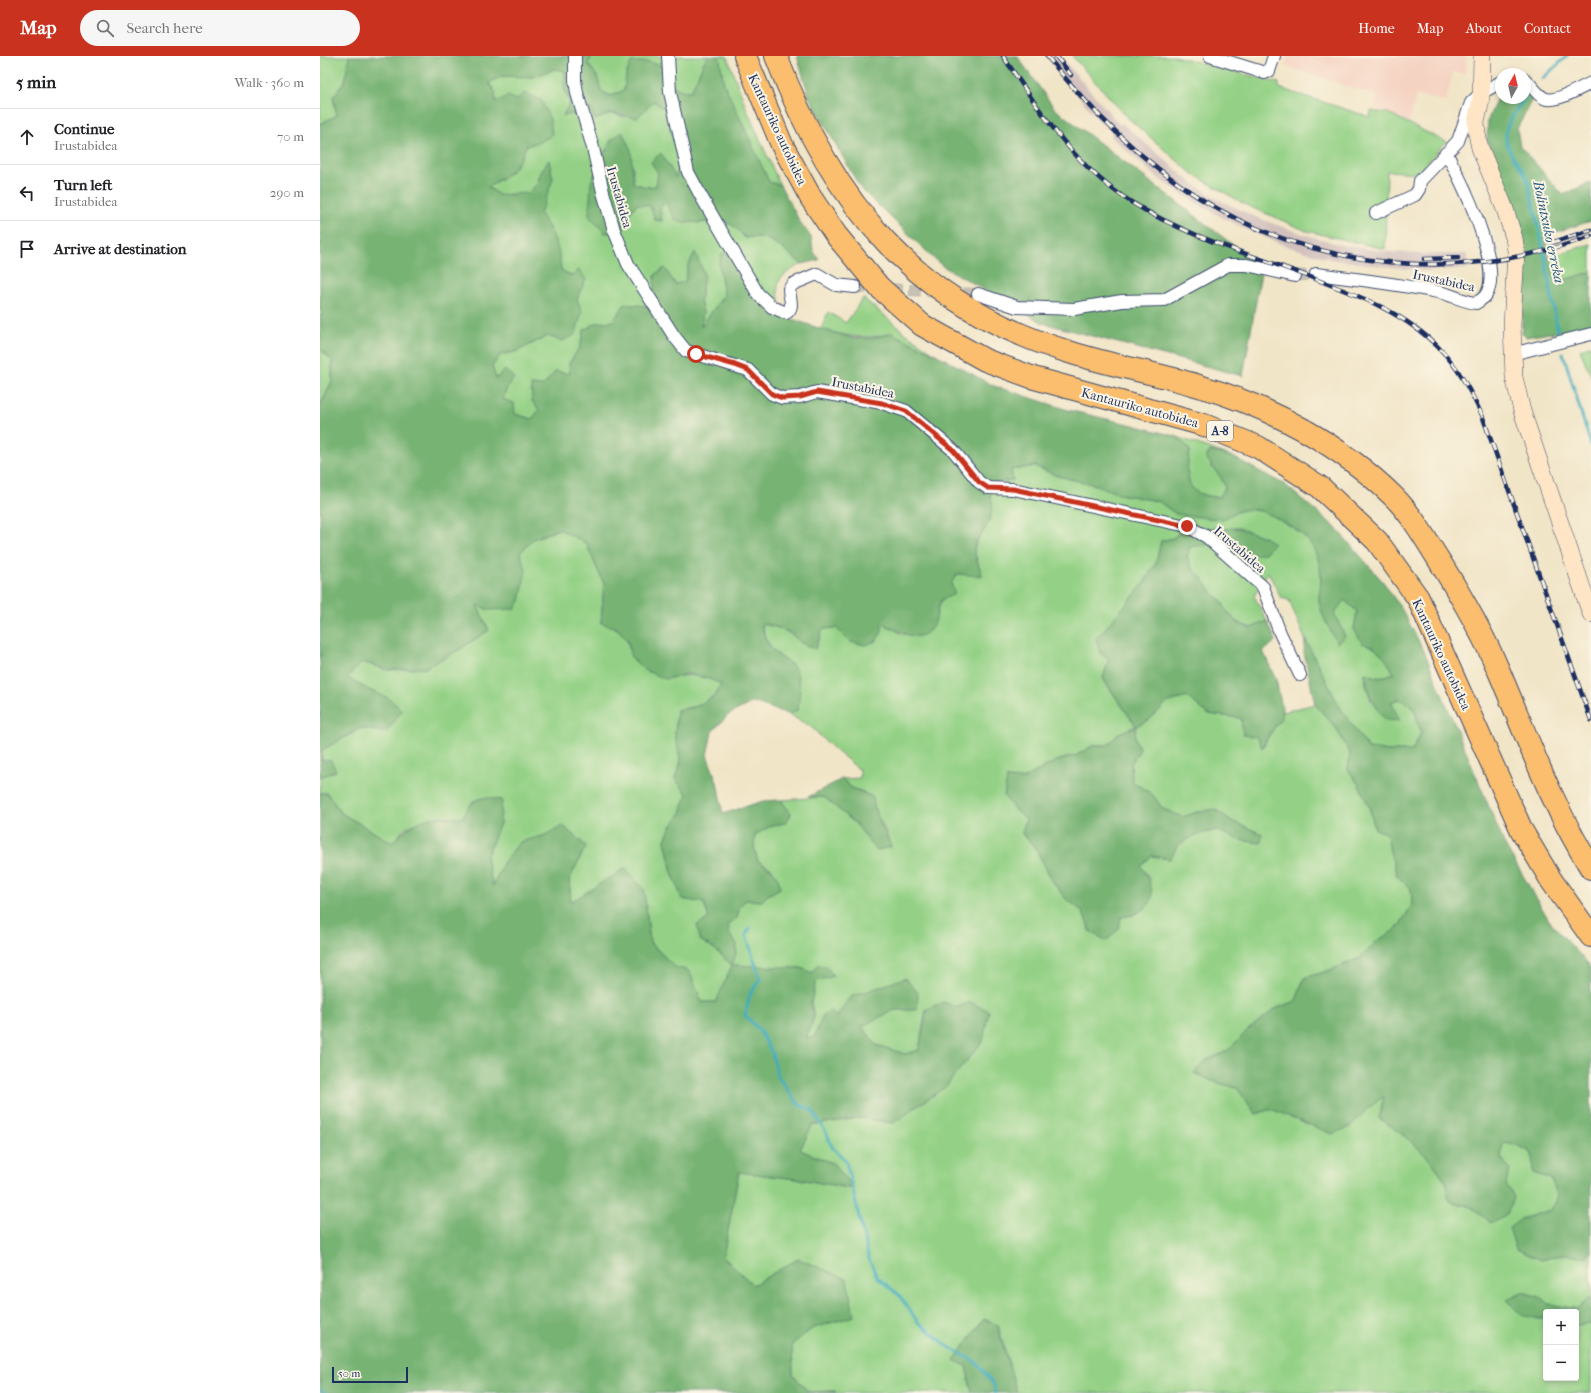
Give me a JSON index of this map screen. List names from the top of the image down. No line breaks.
{"streets":{"highway":["Kantauriko autobidea","A-8"],"street":["Irustabidea"]},"water":["Bolintxuko erreka"],"scale_bar":"50 m","north":"top","page":{"header":"Map","search":"Search here","nav":["Home","Map","About","Contact"],"heading":["5 min","Walk · 360 m"],"list":[["Continue","Irustabidea","70 m"],["Turn left","Irustabidea","290 m"],"Arrive at destination"],"map_buttons":["+","−"],"scale":"50 m"}}
